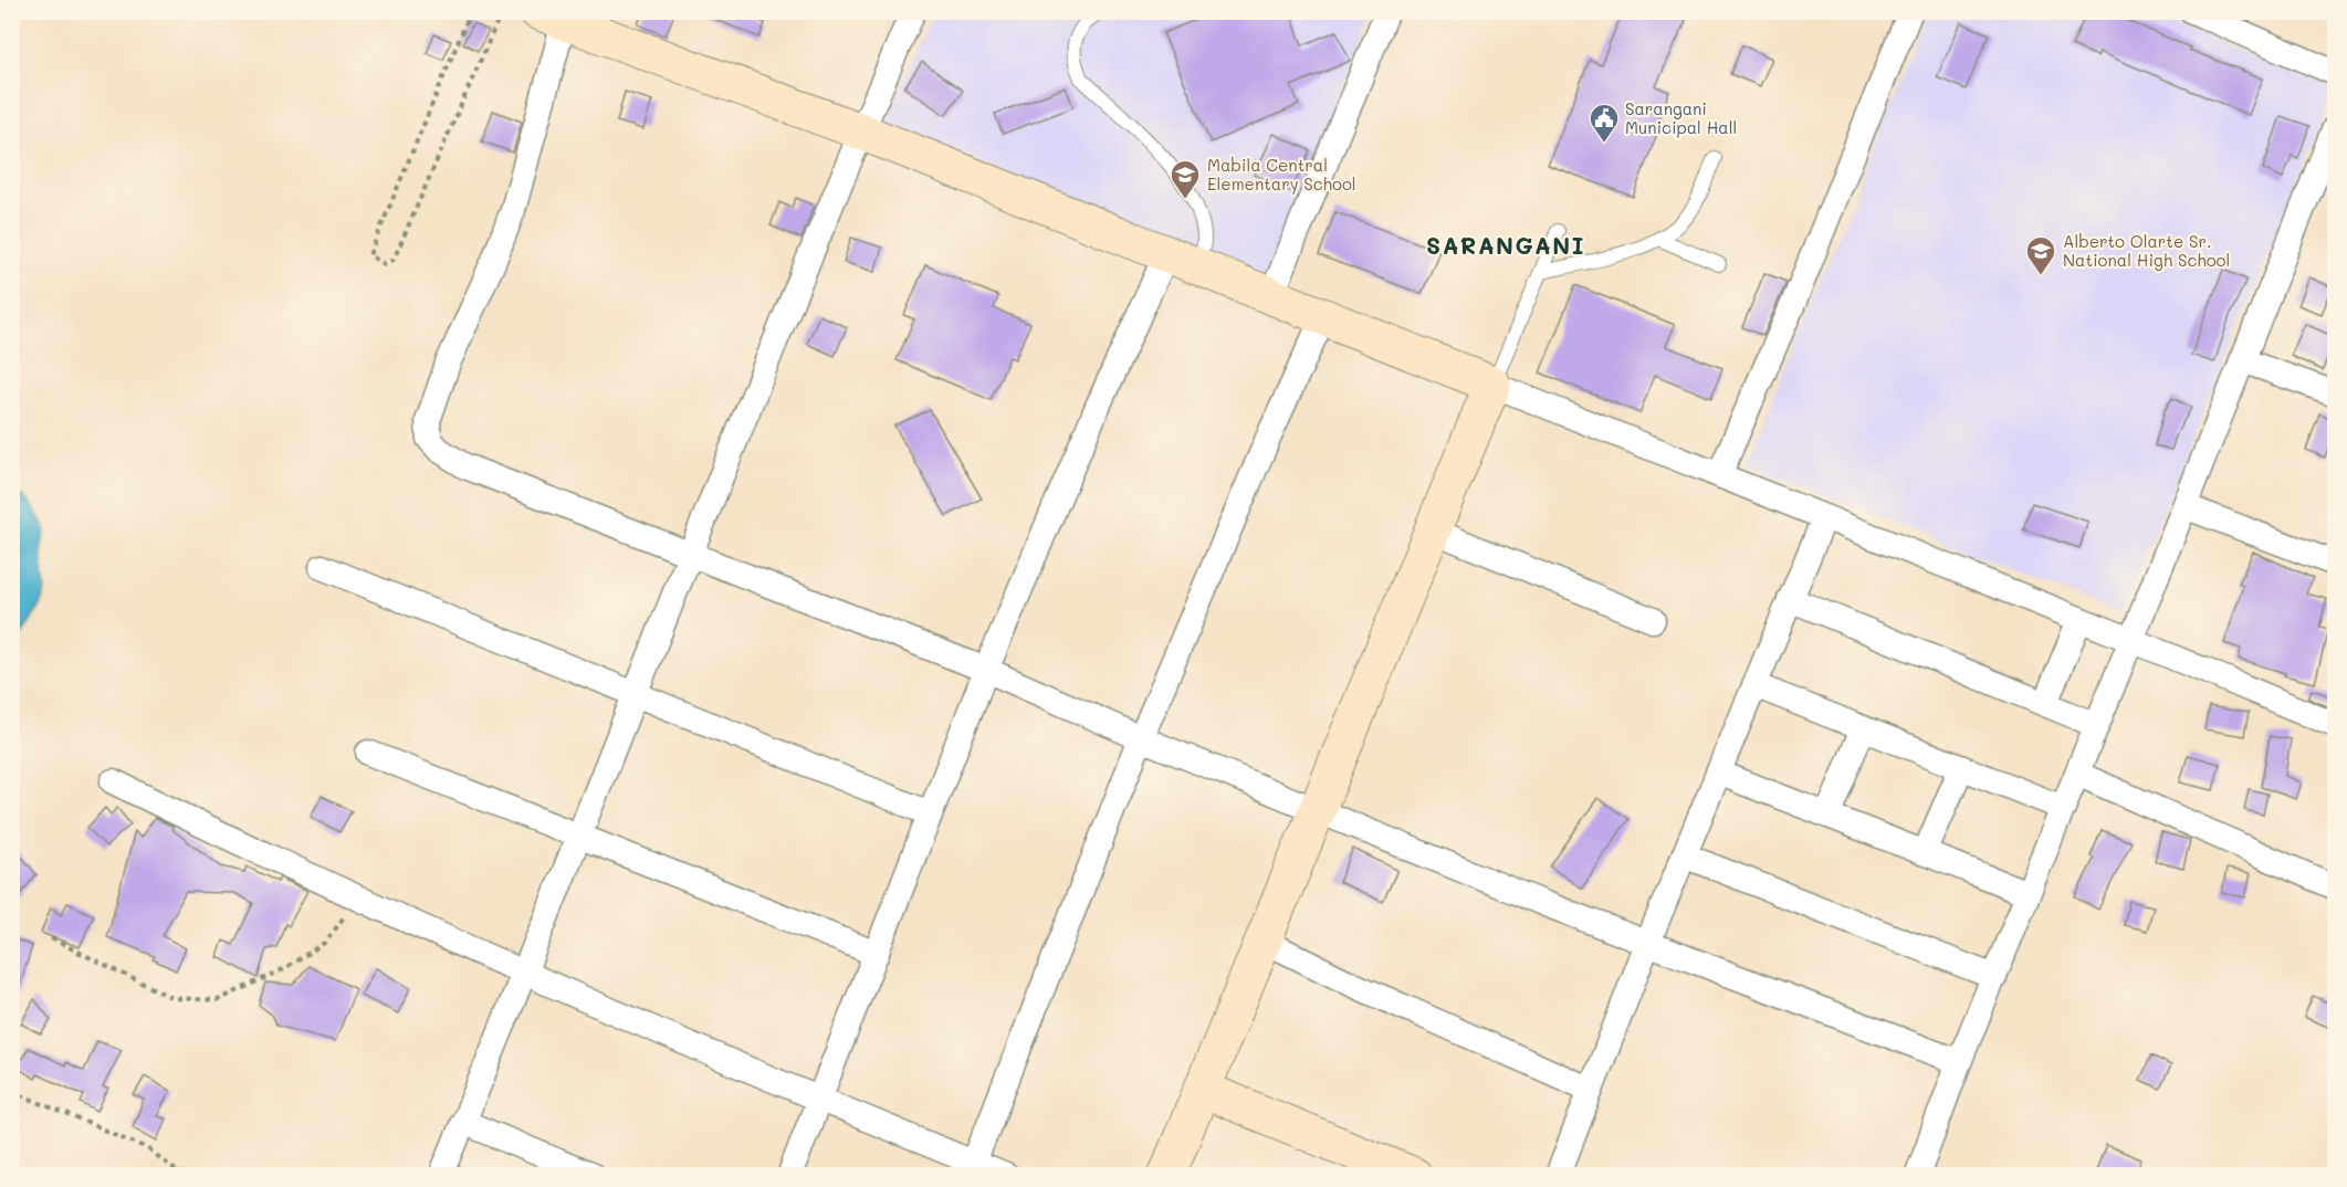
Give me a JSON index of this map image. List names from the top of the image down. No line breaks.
{"districts":["SARANGANI"],"places":{"public building":["Sarangani Municipal Hall"],"school or university":["Mabila Central Elementary School","Alberto Olarte Sr. National High School"]}}
